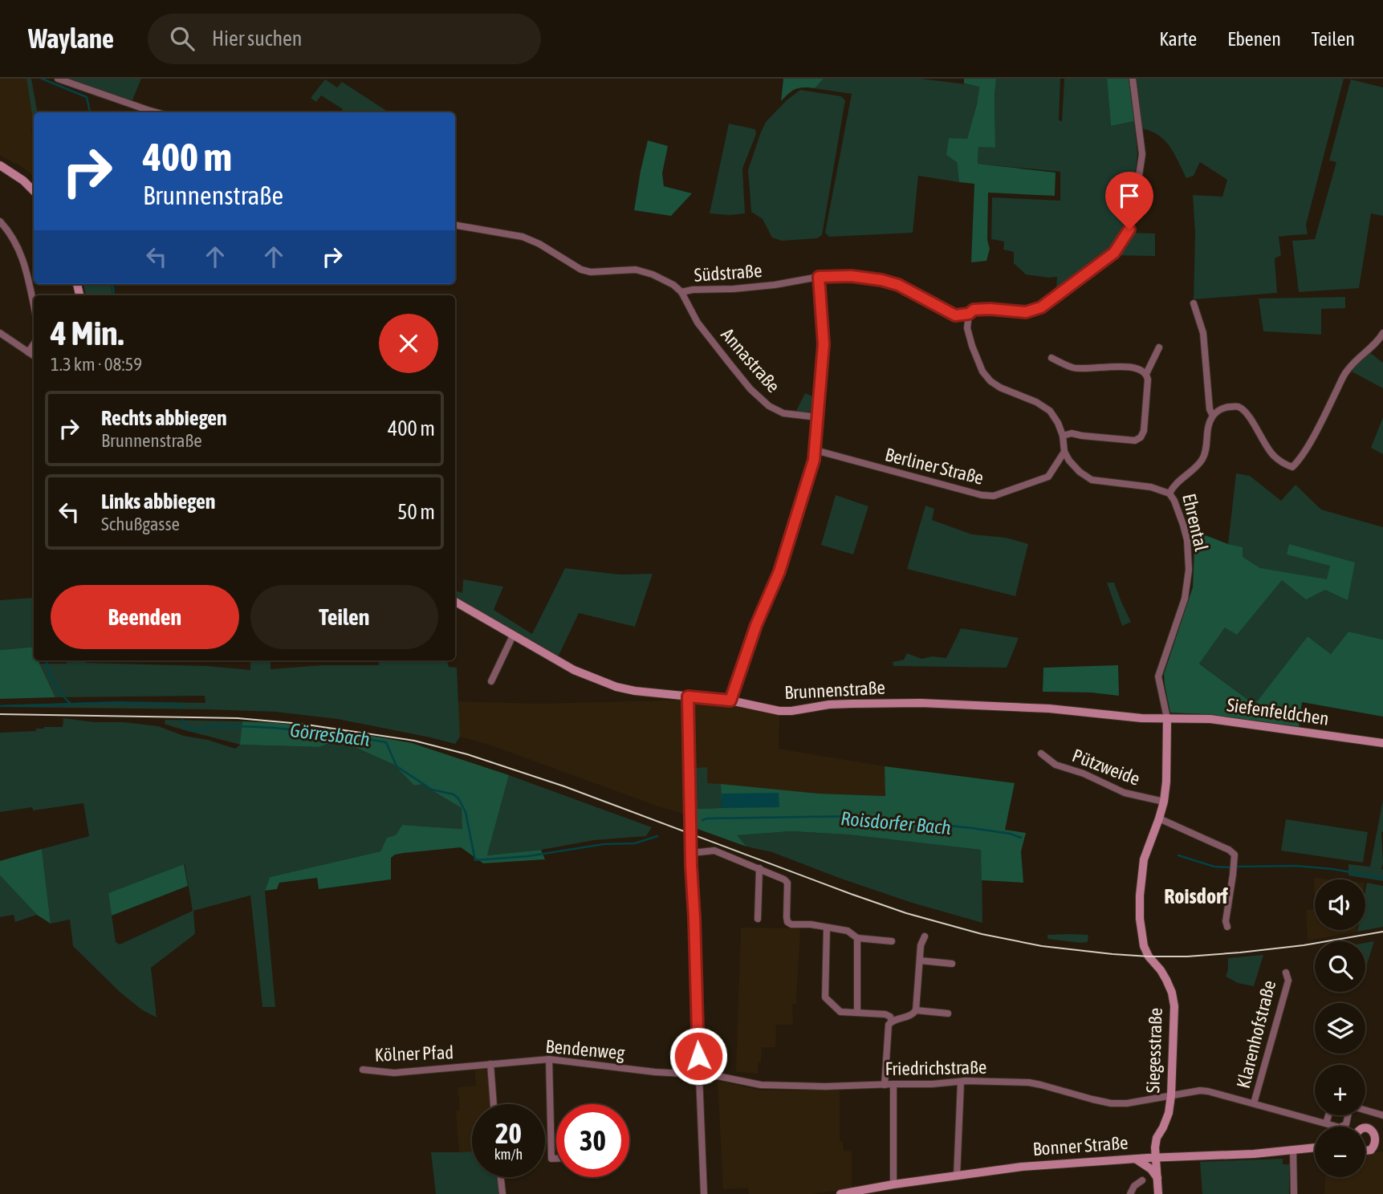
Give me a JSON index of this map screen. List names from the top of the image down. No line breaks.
{"streets":{"street":["Südstraße","Annastraße","Berliner Straße","Ehrental","Brunnenstraße","Siefenfeldchen","Pützweide","Klarenhofstraße","Bendenweg","Siegesstraße","Kölner Pfad","Friedrichstraße","Bonner Straße"]},"crossings":[["Südstraße","Annastraße"],["Ehrental","Brunnenstraße"],["Ehrental","Siefenfeldchen"],["Ehrental","Siegesstraße"],["Brunnenstraße","Siefenfeldchen"],["Brunnenstraße","Siegesstraße"],["Siefenfeldchen","Siegesstraße"],["Pützweide","Siegesstraße"],["Klarenhofstraße","Friedrichstraße"],["Bendenweg","Kölner Pfad"],["Bendenweg","Friedrichstraße"],["Siegesstraße","Friedrichstraße"],["Siegesstraße","Bonner Straße"]],"districts":["Roisdorf"],"water":["Görresbach","Roisdorfer Bach"],"page":{"header":"Waylane","search":"Hier suchen","nav":["Karte","Ebenen","Teilen"],"turn":["400 m","Brunnenstraße"],"heading":["4 Min.","1.3 km · 08:59"],"list":[{"name":"Rechts abbiegen","note":"Brunnenstraße","value":"400 m"},{"name":"Links abbiegen","note":"Schußgasse","value":"50 m"}],"buttons":["Beenden","Teilen"],"map_buttons":["+","−"],"speed":"20 km/h","limit":"30"}}
